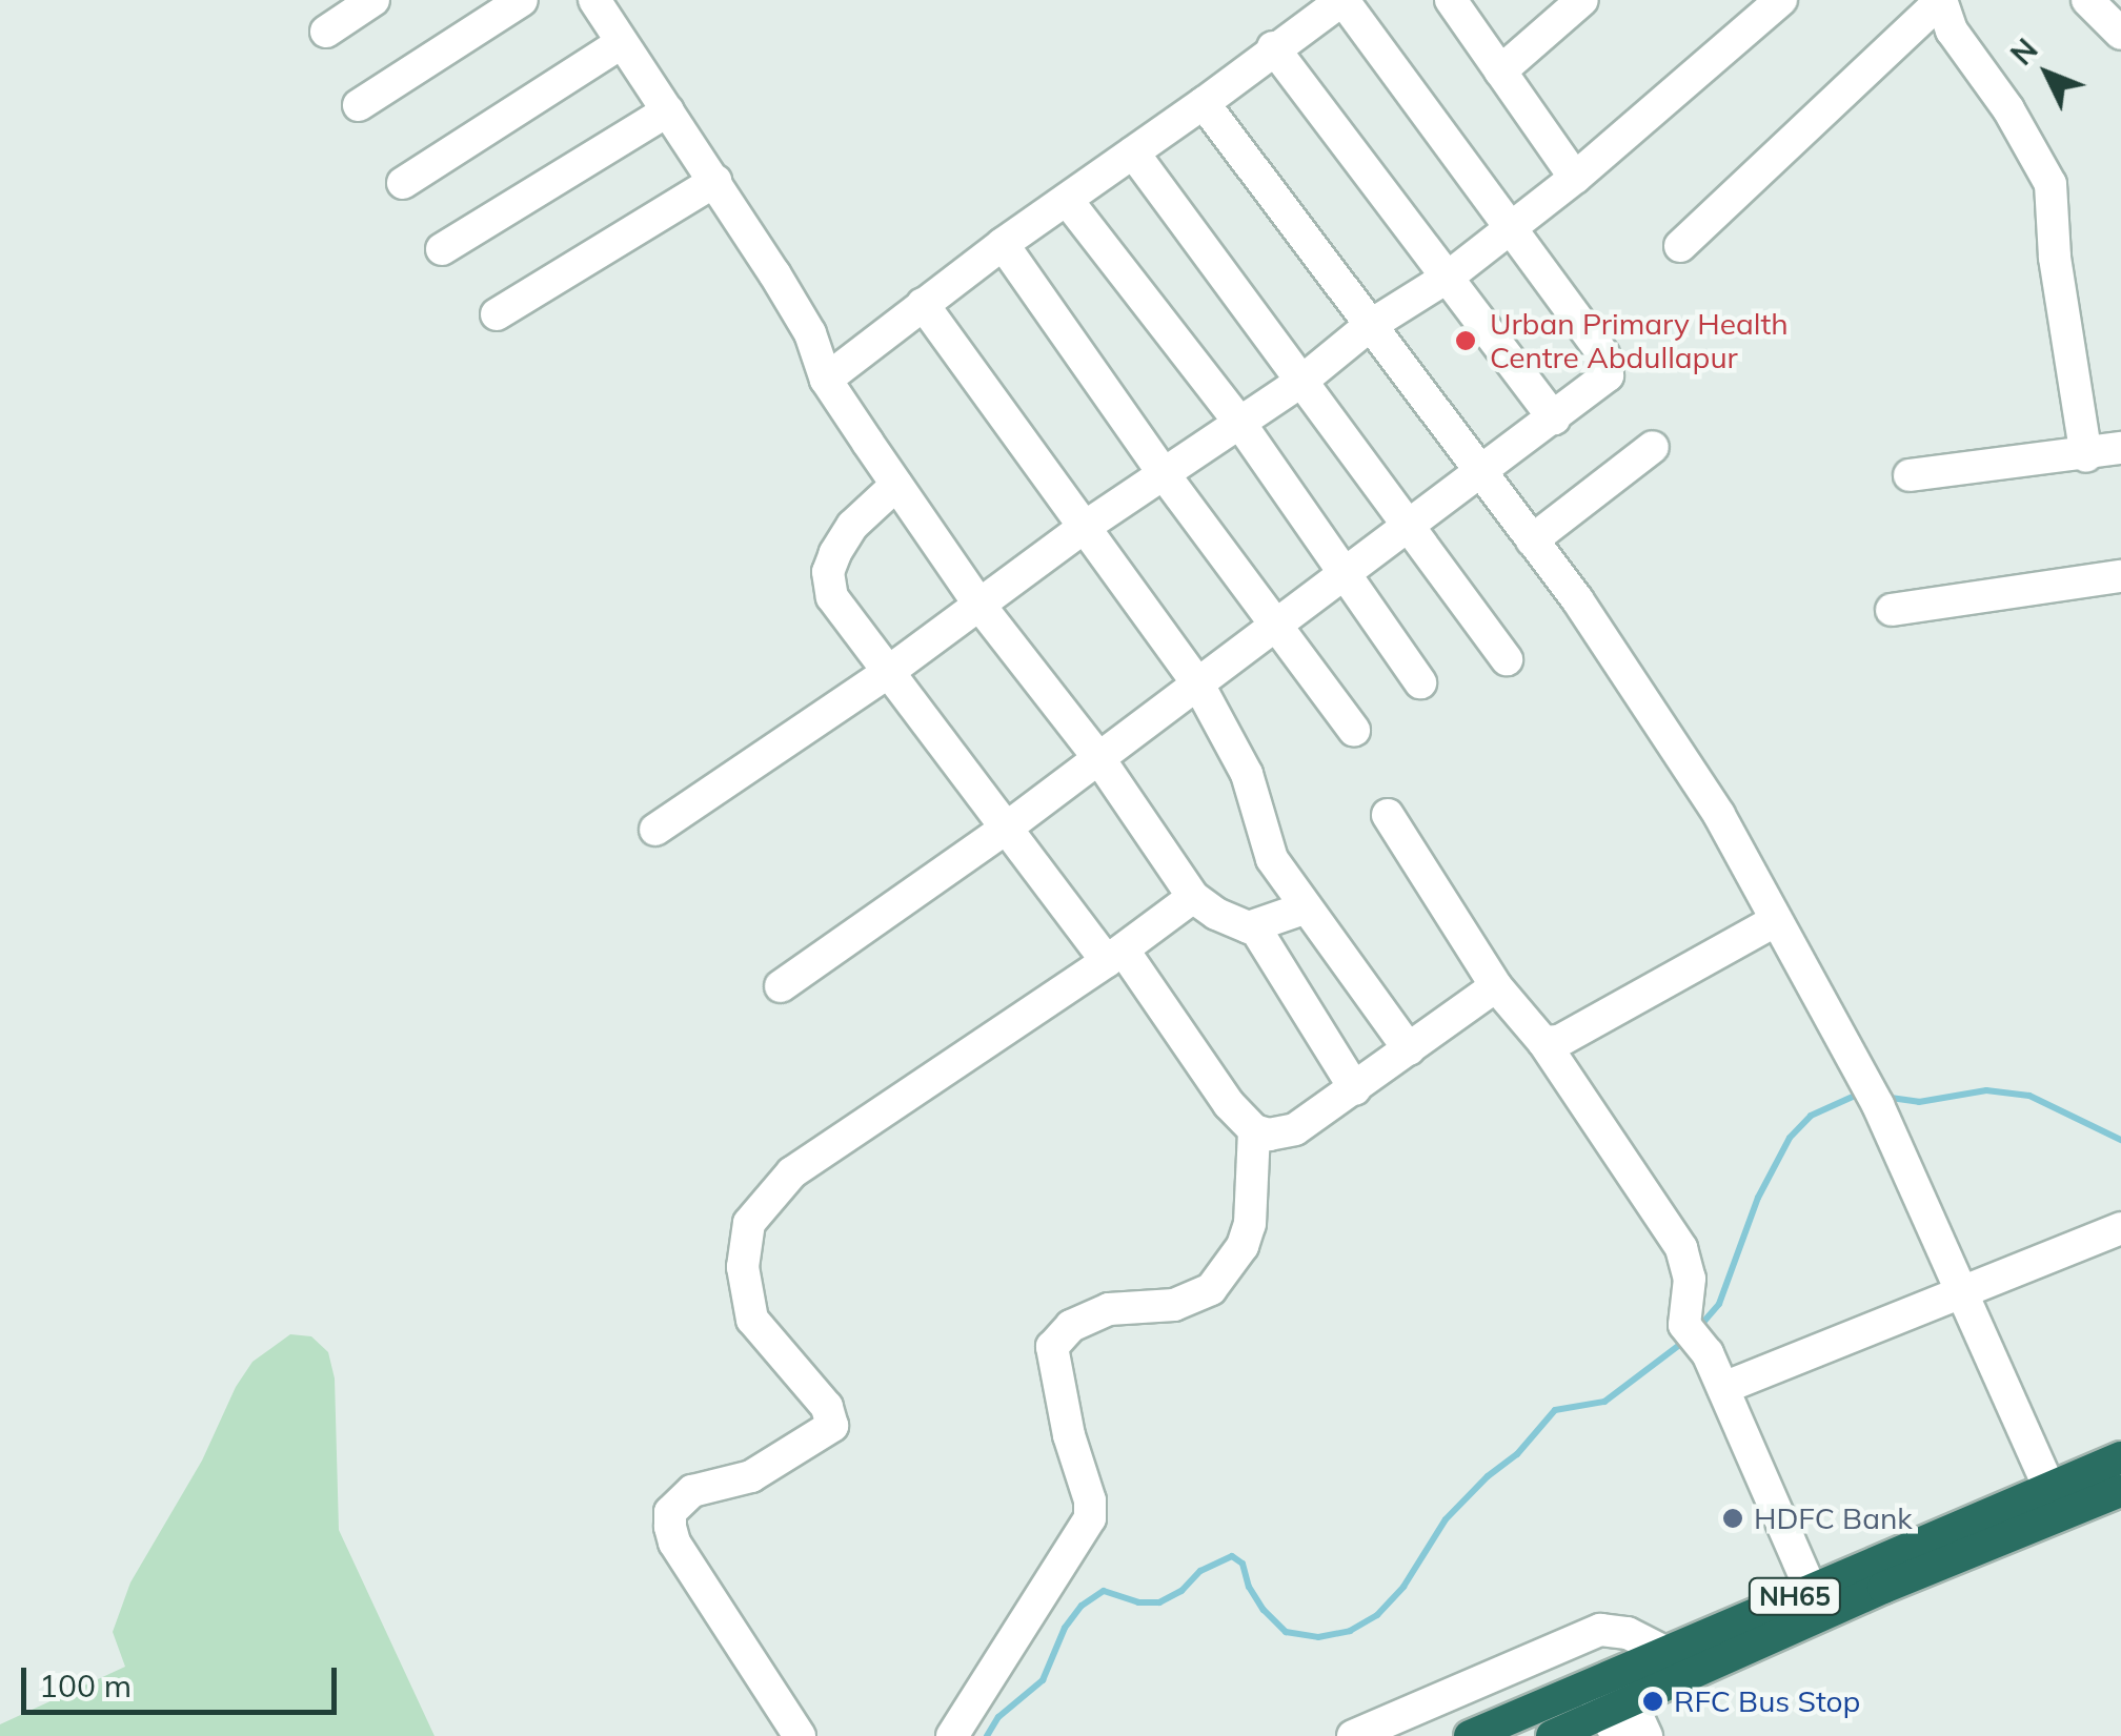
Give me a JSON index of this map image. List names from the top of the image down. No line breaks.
{"streets":{"highway":["NH65"]},"places":["Urban Primary Health Centre Abdullapur","HDFC Bank","RFC Bus Stop"],"scale_bar":"100 m","north":"top left"}
